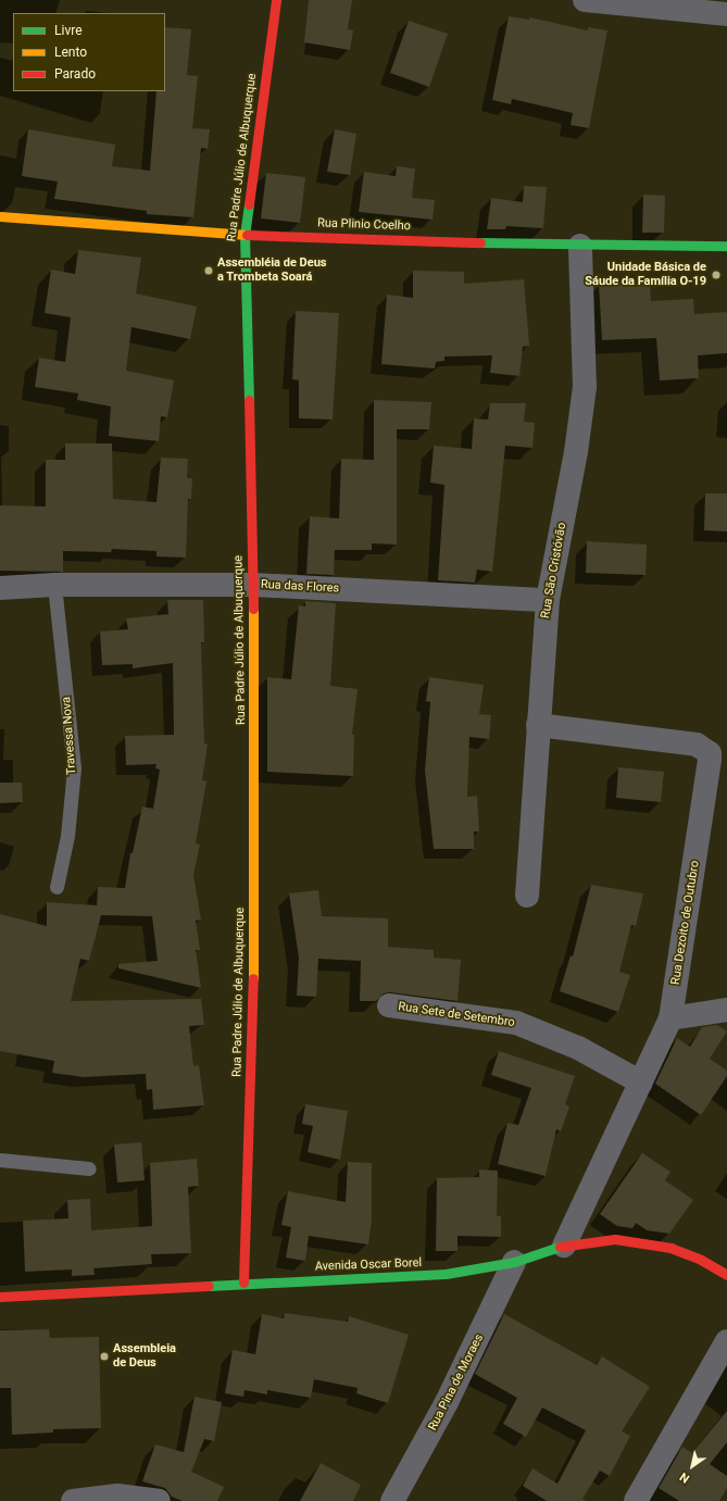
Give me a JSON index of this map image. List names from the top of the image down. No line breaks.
{"streets":{"street":["Rua Padre Júlio de Albuquerque","Rua Plinio Coelho","Rua São Cristóvão","Rua das Flores","Rua Dezoito de Outubro","Rua Sete de Setembro","Avenida Oscar Borel","Rua Pina de Moraes"],"lane":["Travessa Nova"]},"crossings":[["Rua Padre Júlio de Albuquerque","Rua Plinio Coelho"],["Rua Padre Júlio de Albuquerque","Rua das Flores"],["Rua Padre Júlio de Albuquerque","Avenida Oscar Borel"],["Rua Plinio Coelho","Rua São Cristóvão"],["Rua São Cristóvão","Rua das Flores"],["Rua São Cristóvão","Rua Dezoito de Outubro"],["Rua das Flores","Travessa Nova"],["Rua Dezoito de Outubro","Rua Sete de Setembro"],["Rua Dezoito de Outubro","Avenida Oscar Borel"],["Avenida Oscar Borel","Rua Pina de Moraes"]],"places":["Assembléia de Deus a Trombeta Soará","Unidade Básica de Sáude da Família O-19","Assembleia de Deus"],"legend":["Livre","Lento","Parado"],"north":"bottom left"}
